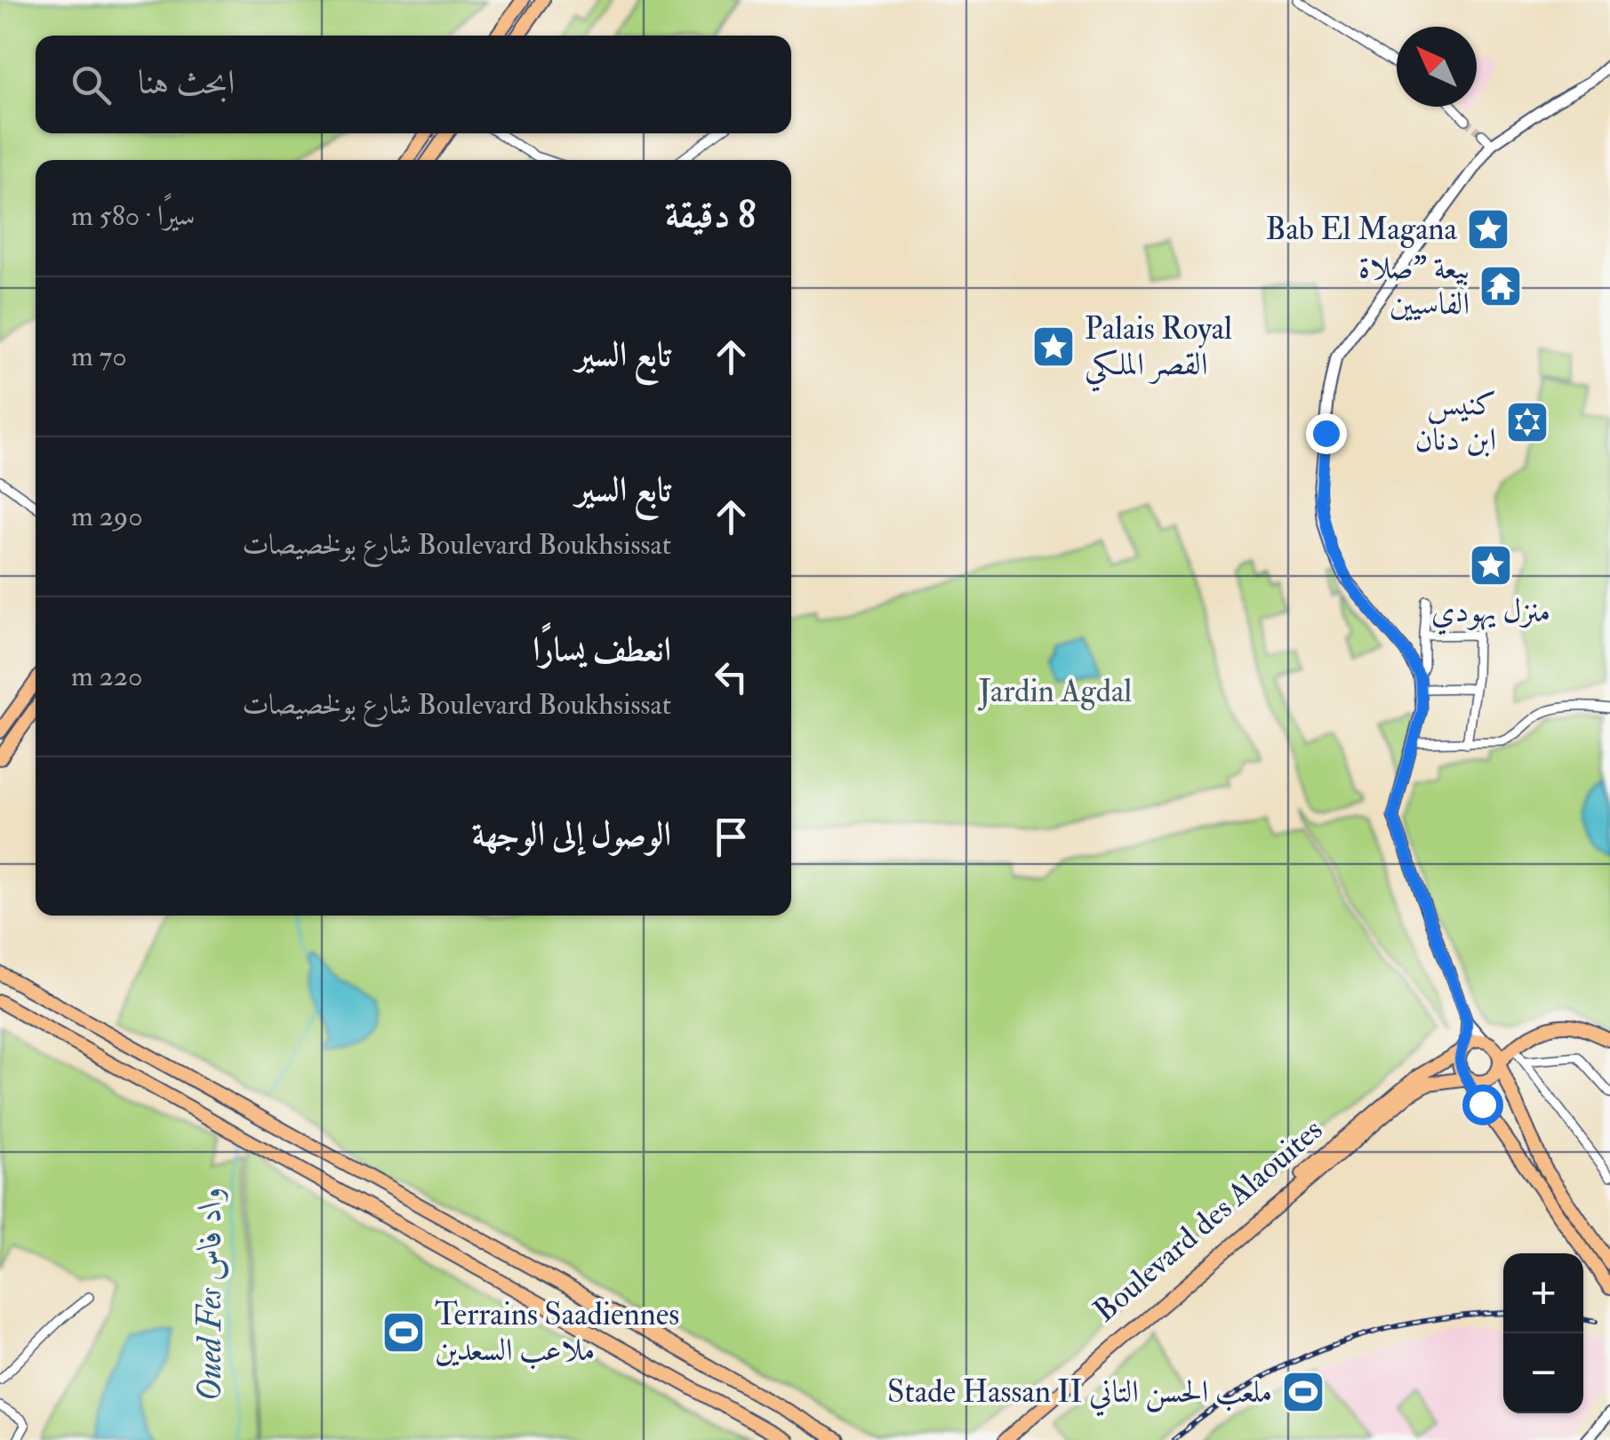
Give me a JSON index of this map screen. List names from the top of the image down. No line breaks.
{"streets":{"main road":["Boulevard des Alaouites"]},"water":["Oued Fes واد فاس"],"parks":["Jardin Agdal"],"places":{"place":["Bab El Magana","Palais Royal القصر الملكي","منزل يهودي"],"temple":["بيعة \"صلاة الفاسيين"],"synagogue":["كنيس ابن دنان"],"sports":["Terrains Saadiennes ملاعب السعدين","Stade Hassan II ملعب الحسن التاني"]},"north":"top left","page":{"search":"ابحث هنا","heading":["8 دقيقة","سيرًا · 580 m"],"list":[["تابع السير","70 m"],["تابع السير","Boulevard Boukhsissat شارع بولخصيصات","290 m"],["انعطف يسارًا","Boulevard Boukhsissat شارع بولخصيصات","220 m"],"الوصول إلى الوجهة"],"map_buttons":["+","−"]}}
